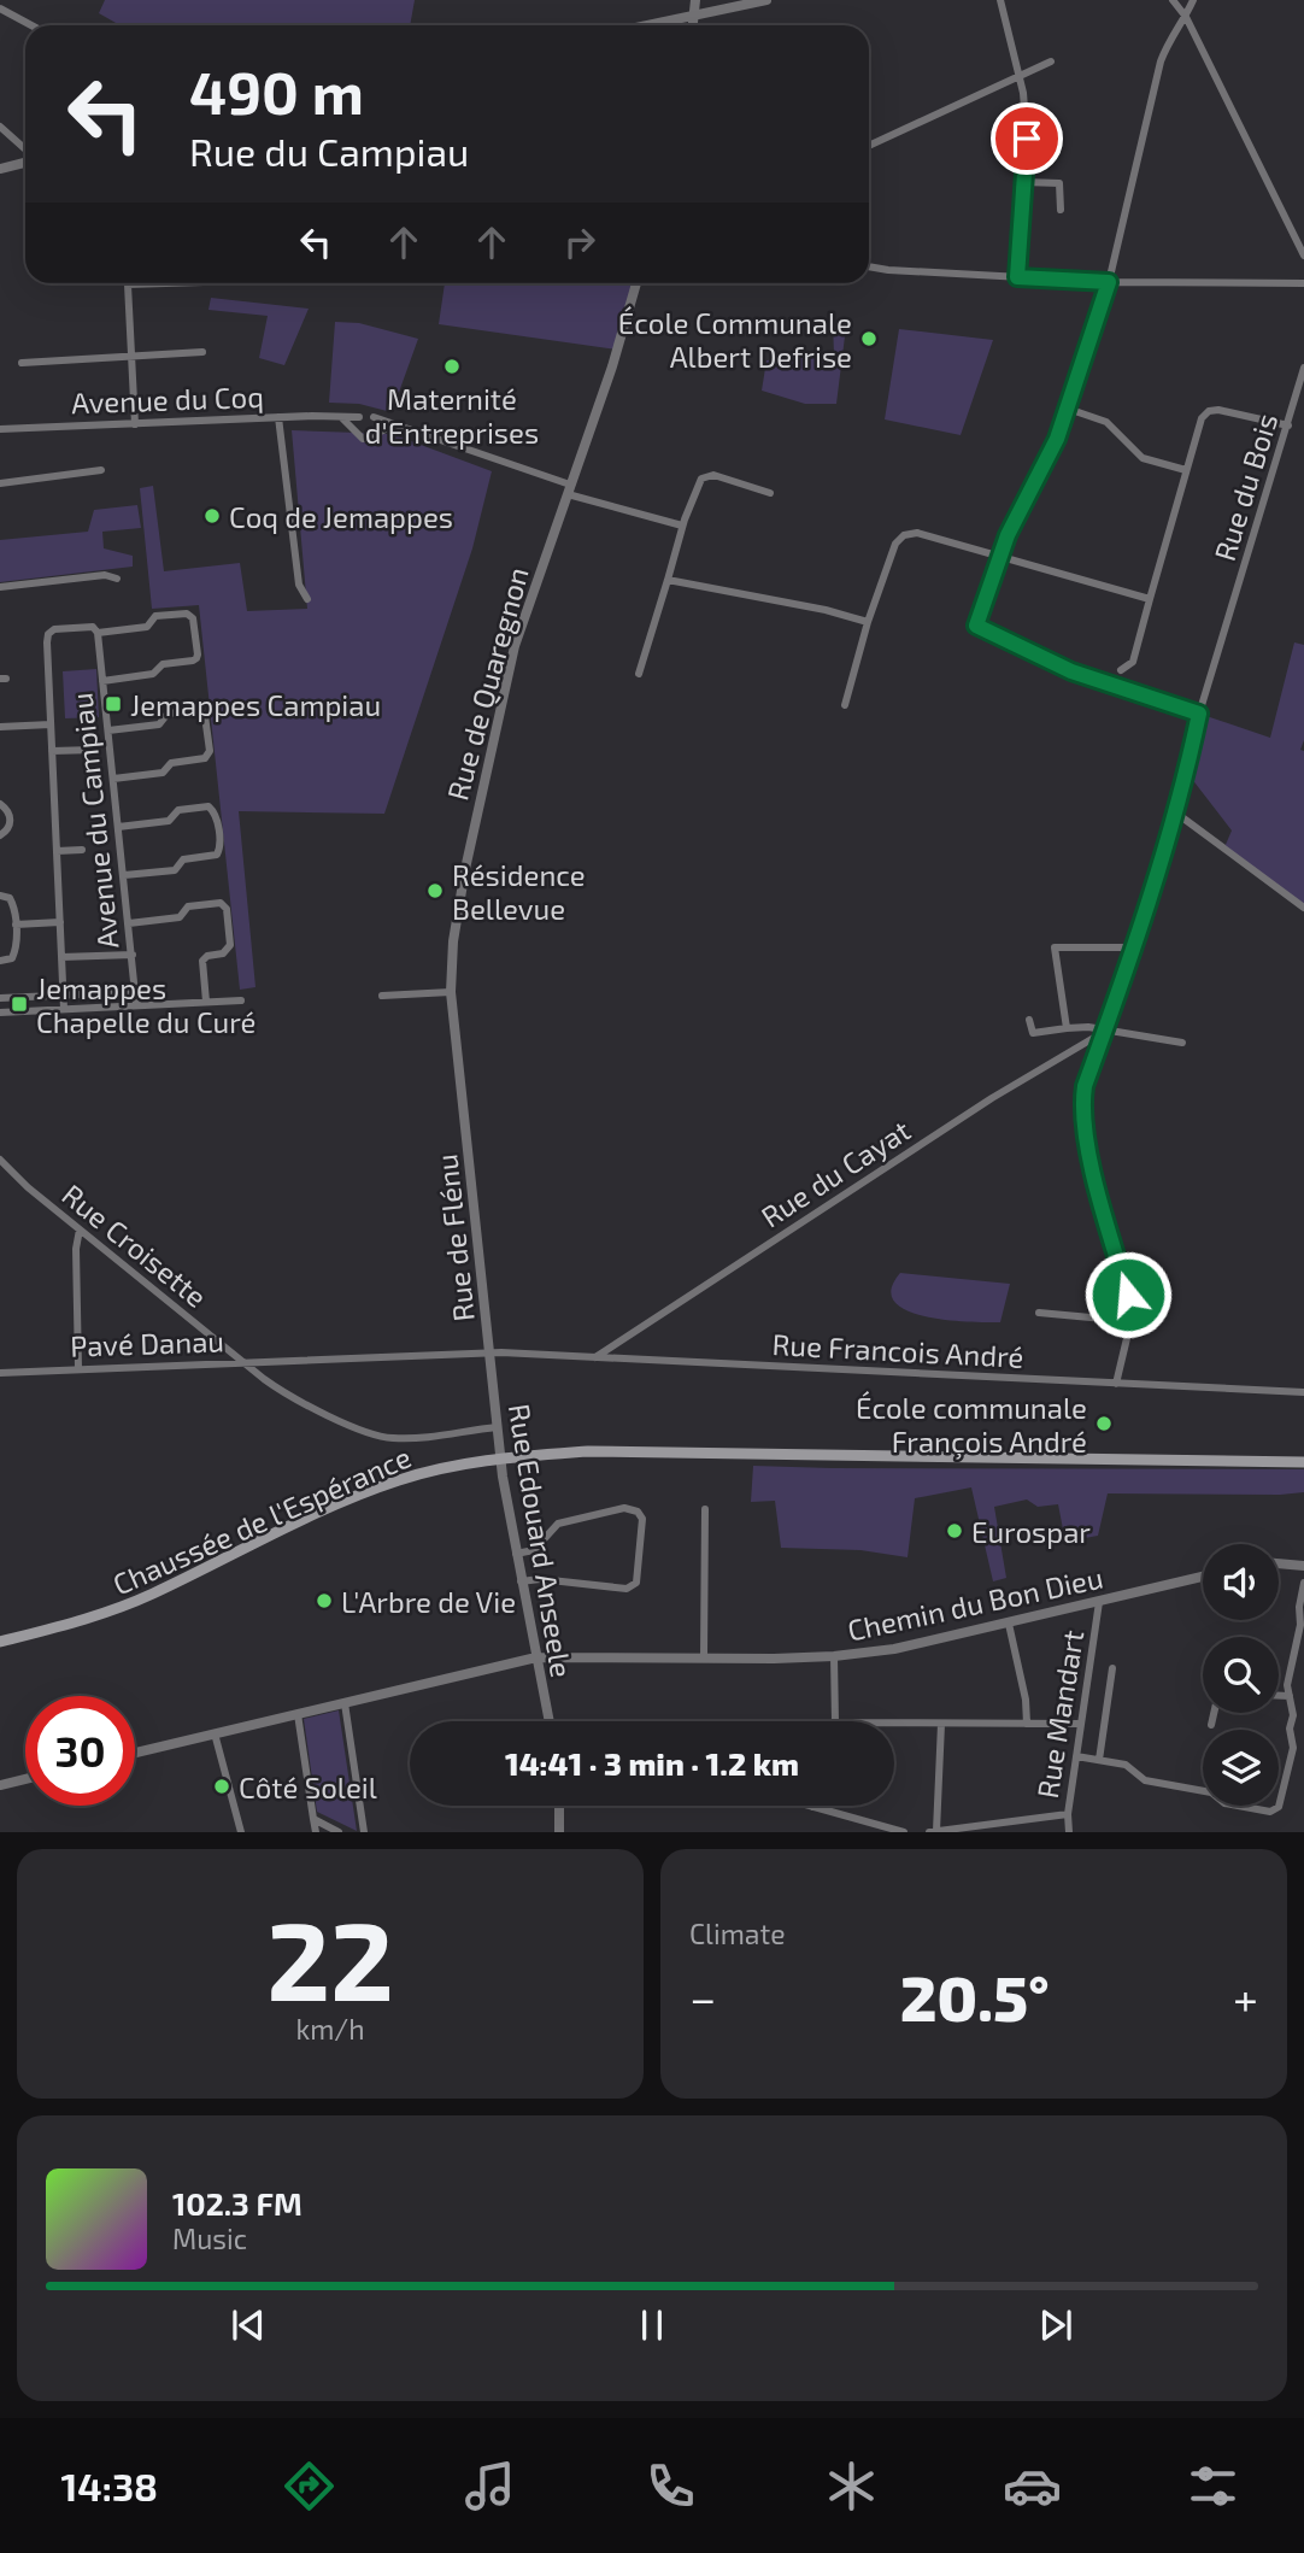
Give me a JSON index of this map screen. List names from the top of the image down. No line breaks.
{"streets":{"main road":["Chaussée de l'Espérance"],"street":["Avenue du Coq","Rue du Bois","Rue de Quaregnon","Avenue du Campiau","Rue du Cayat","Rue de Flénu","Rue Croisette","Pavé Danau","Rue Francois André","Rue Edouard Anseele","Chemin du Bon Dieu","Rue Mandart"]},"crossings":[["Rue du Bois","Rue du Cayat"],["Rue du Bois","Rue Francois André"],["Rue de Quaregnon","Rue de Flénu"],["Rue du Cayat","Rue Francois André"],["Rue de Flénu","Pavé Danau"],["Rue de Flénu","Rue Francois André"],["Rue de Flénu","Rue Edouard Anseele"],["Rue Croisette","Pavé Danau"],["Rue Croisette","Rue Edouard Anseele"],["Pavé Danau","Rue Francois André"],["Pavé Danau","Rue Edouard Anseele"],["Rue Francois André","Rue Edouard Anseele"],["Rue Edouard Anseele","Chemin du Bon Dieu"],["Chemin du Bon Dieu","Rue Mandart"]],"places":{"other":["École Communale Albert Defrise","Maternité d'Entreprises","Coq de Jemappes","Résidence Bellevue","École communale François André","Eurospar","L'Arbre de Vie","Côté Soleil"],"transit":["Jemappes Campiau","Jemappes Chapelle du Curé"]},"page":{"turn":["490 m","Rue du Campiau"],"limit":"30","trip":"14:41 · 3 min · 1.2 km","tile":[["22","km/h"],"Climate"],"heat":["−","20.5°","+"],"song":["102.3 FM","Music"],"tabs":"14:38"}}
